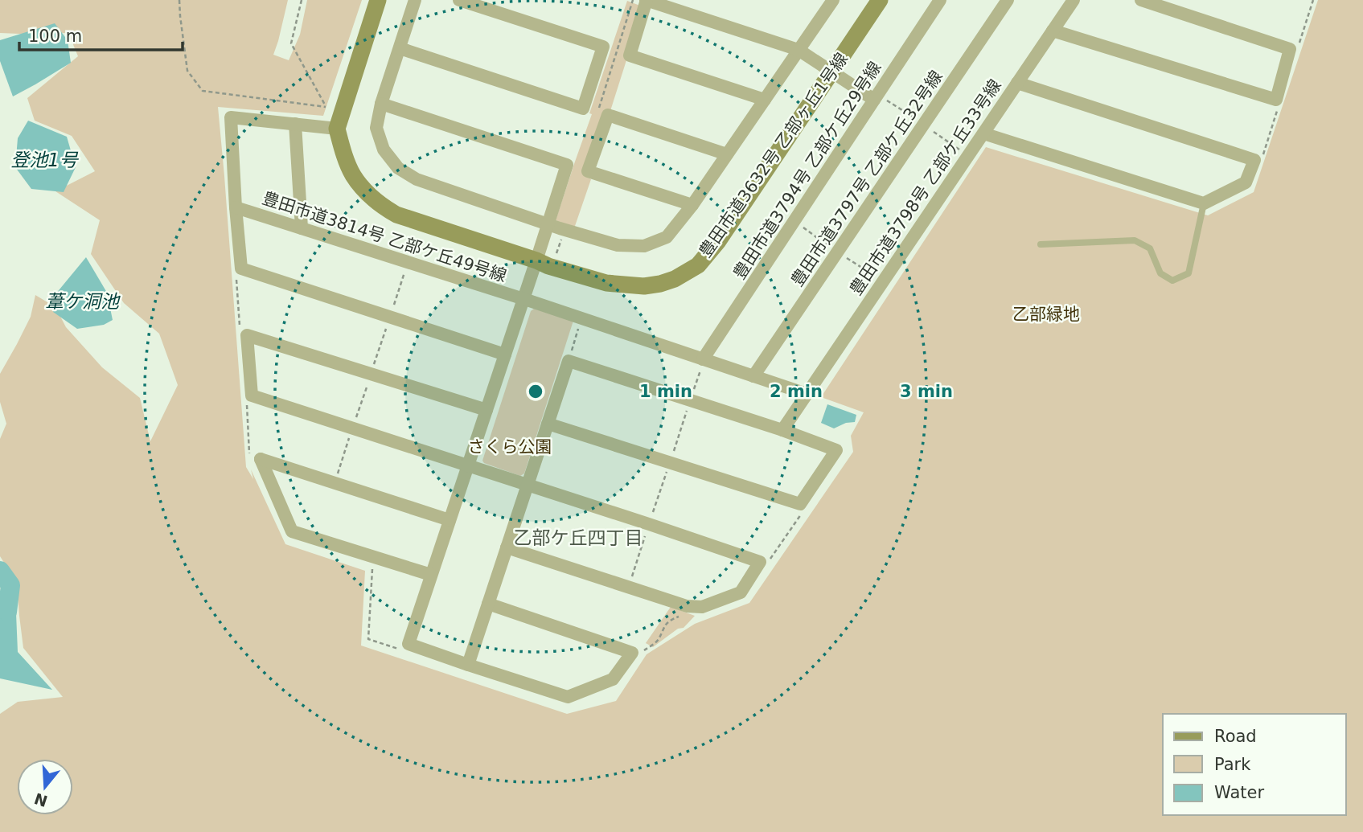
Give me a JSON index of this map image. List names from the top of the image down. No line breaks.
{"streets":{"street":["豊田市道3632号 乙部ヶ丘1号線","豊田市道3794号 乙部ケ丘29号線","豊田市道3797号 乙部ケ丘32号線","豊田市道3798号 乙部ケ丘33号線","豊田市道3814号 乙部ケ丘49号線"]},"crossings":[["豊田市道3794号 乙部ケ丘29号線","豊田市道3814号 乙部ケ丘49号線"],["豊田市道3797号 乙部ケ丘32号線","豊田市道3814号 乙部ケ丘49号線"],["豊田市道3798号 乙部ケ丘33号線","豊田市道3814号 乙部ケ丘49号線"]],"districts":["乙部ケ丘四丁目"],"water":["登池1号","葦ケ洞池"],"parks":["乙部緑地","さくら公園"],"legend":["Road","Park","Water"],"scale_bar":"100 m","north":"bottom","rings":["1 min","2 min","3 min"]}
